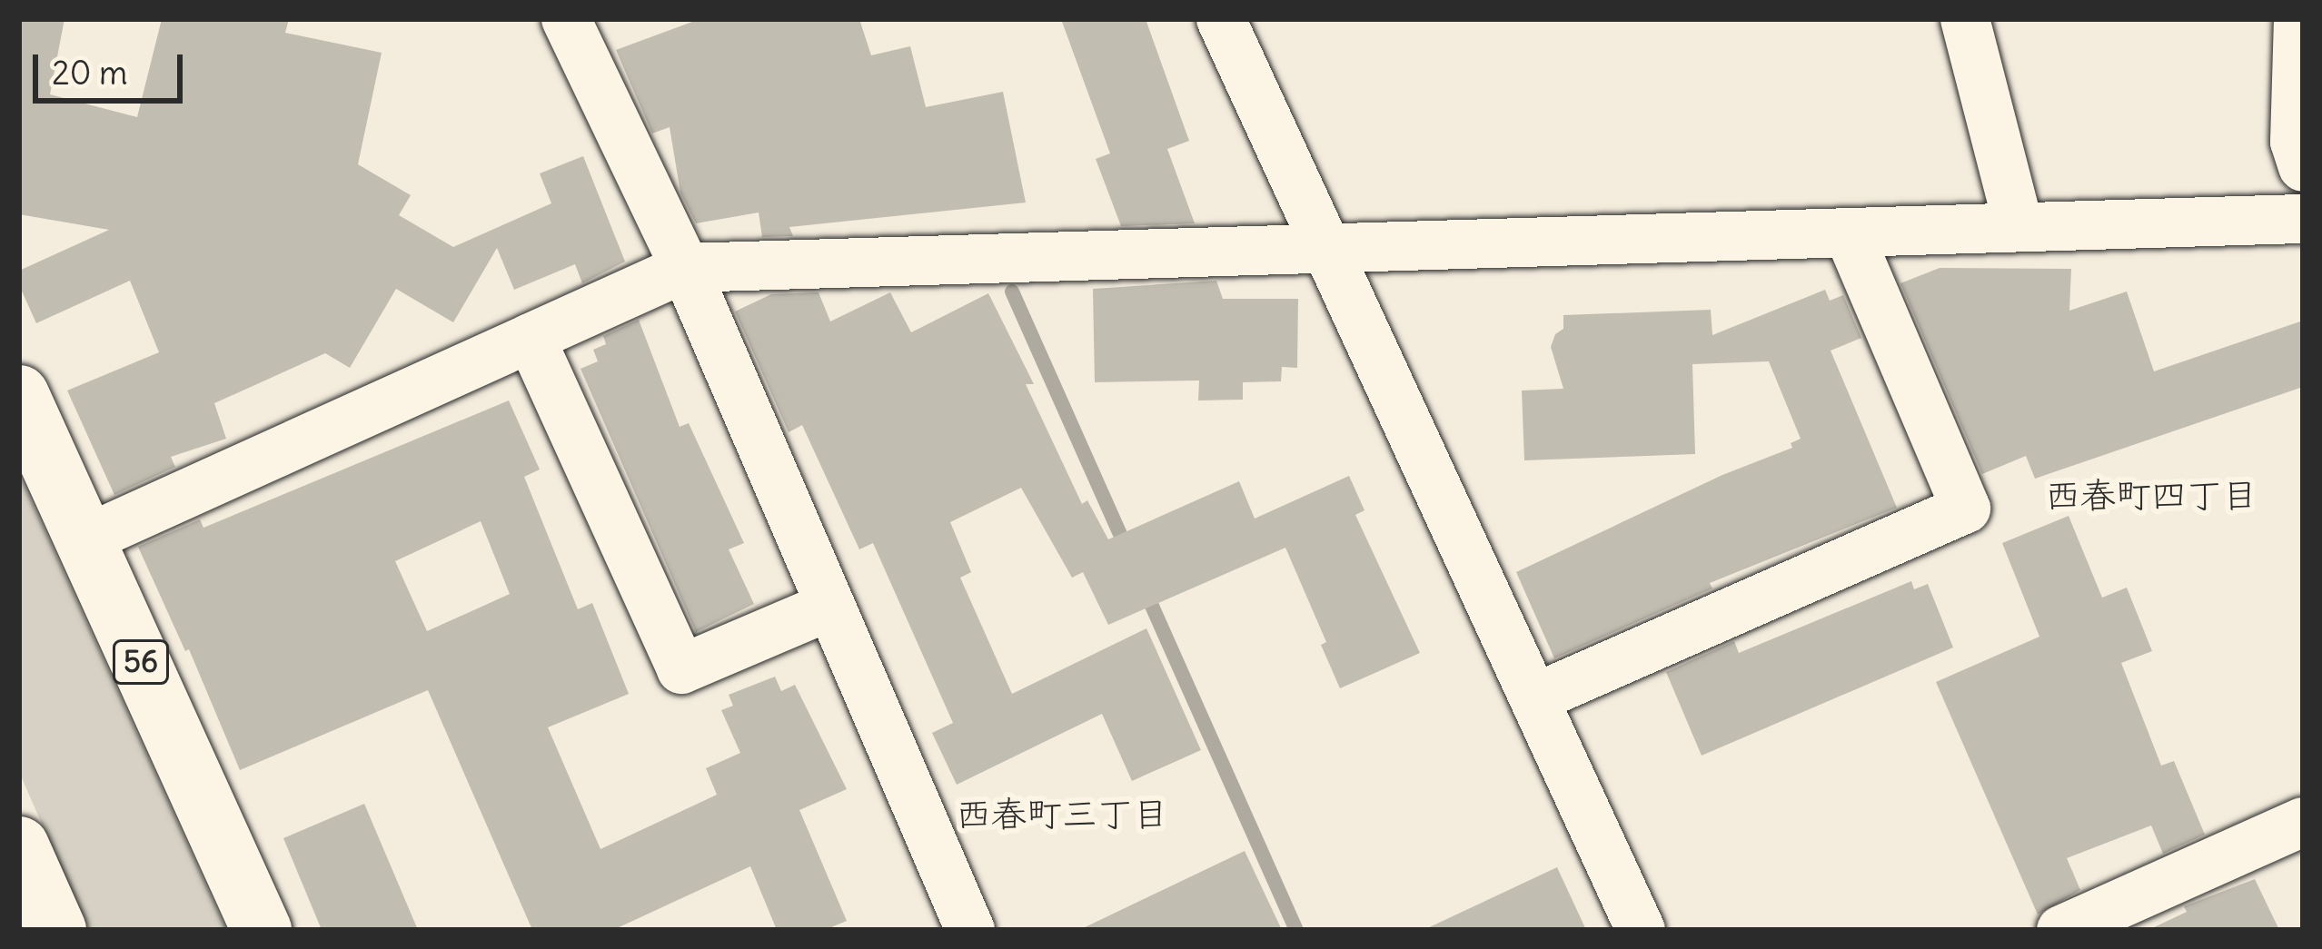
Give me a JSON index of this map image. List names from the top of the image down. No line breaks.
{"streets":{"main road":["56"]},"districts":["西春町四丁目","西春町三丁目"],"scale_bar":"20 m"}
